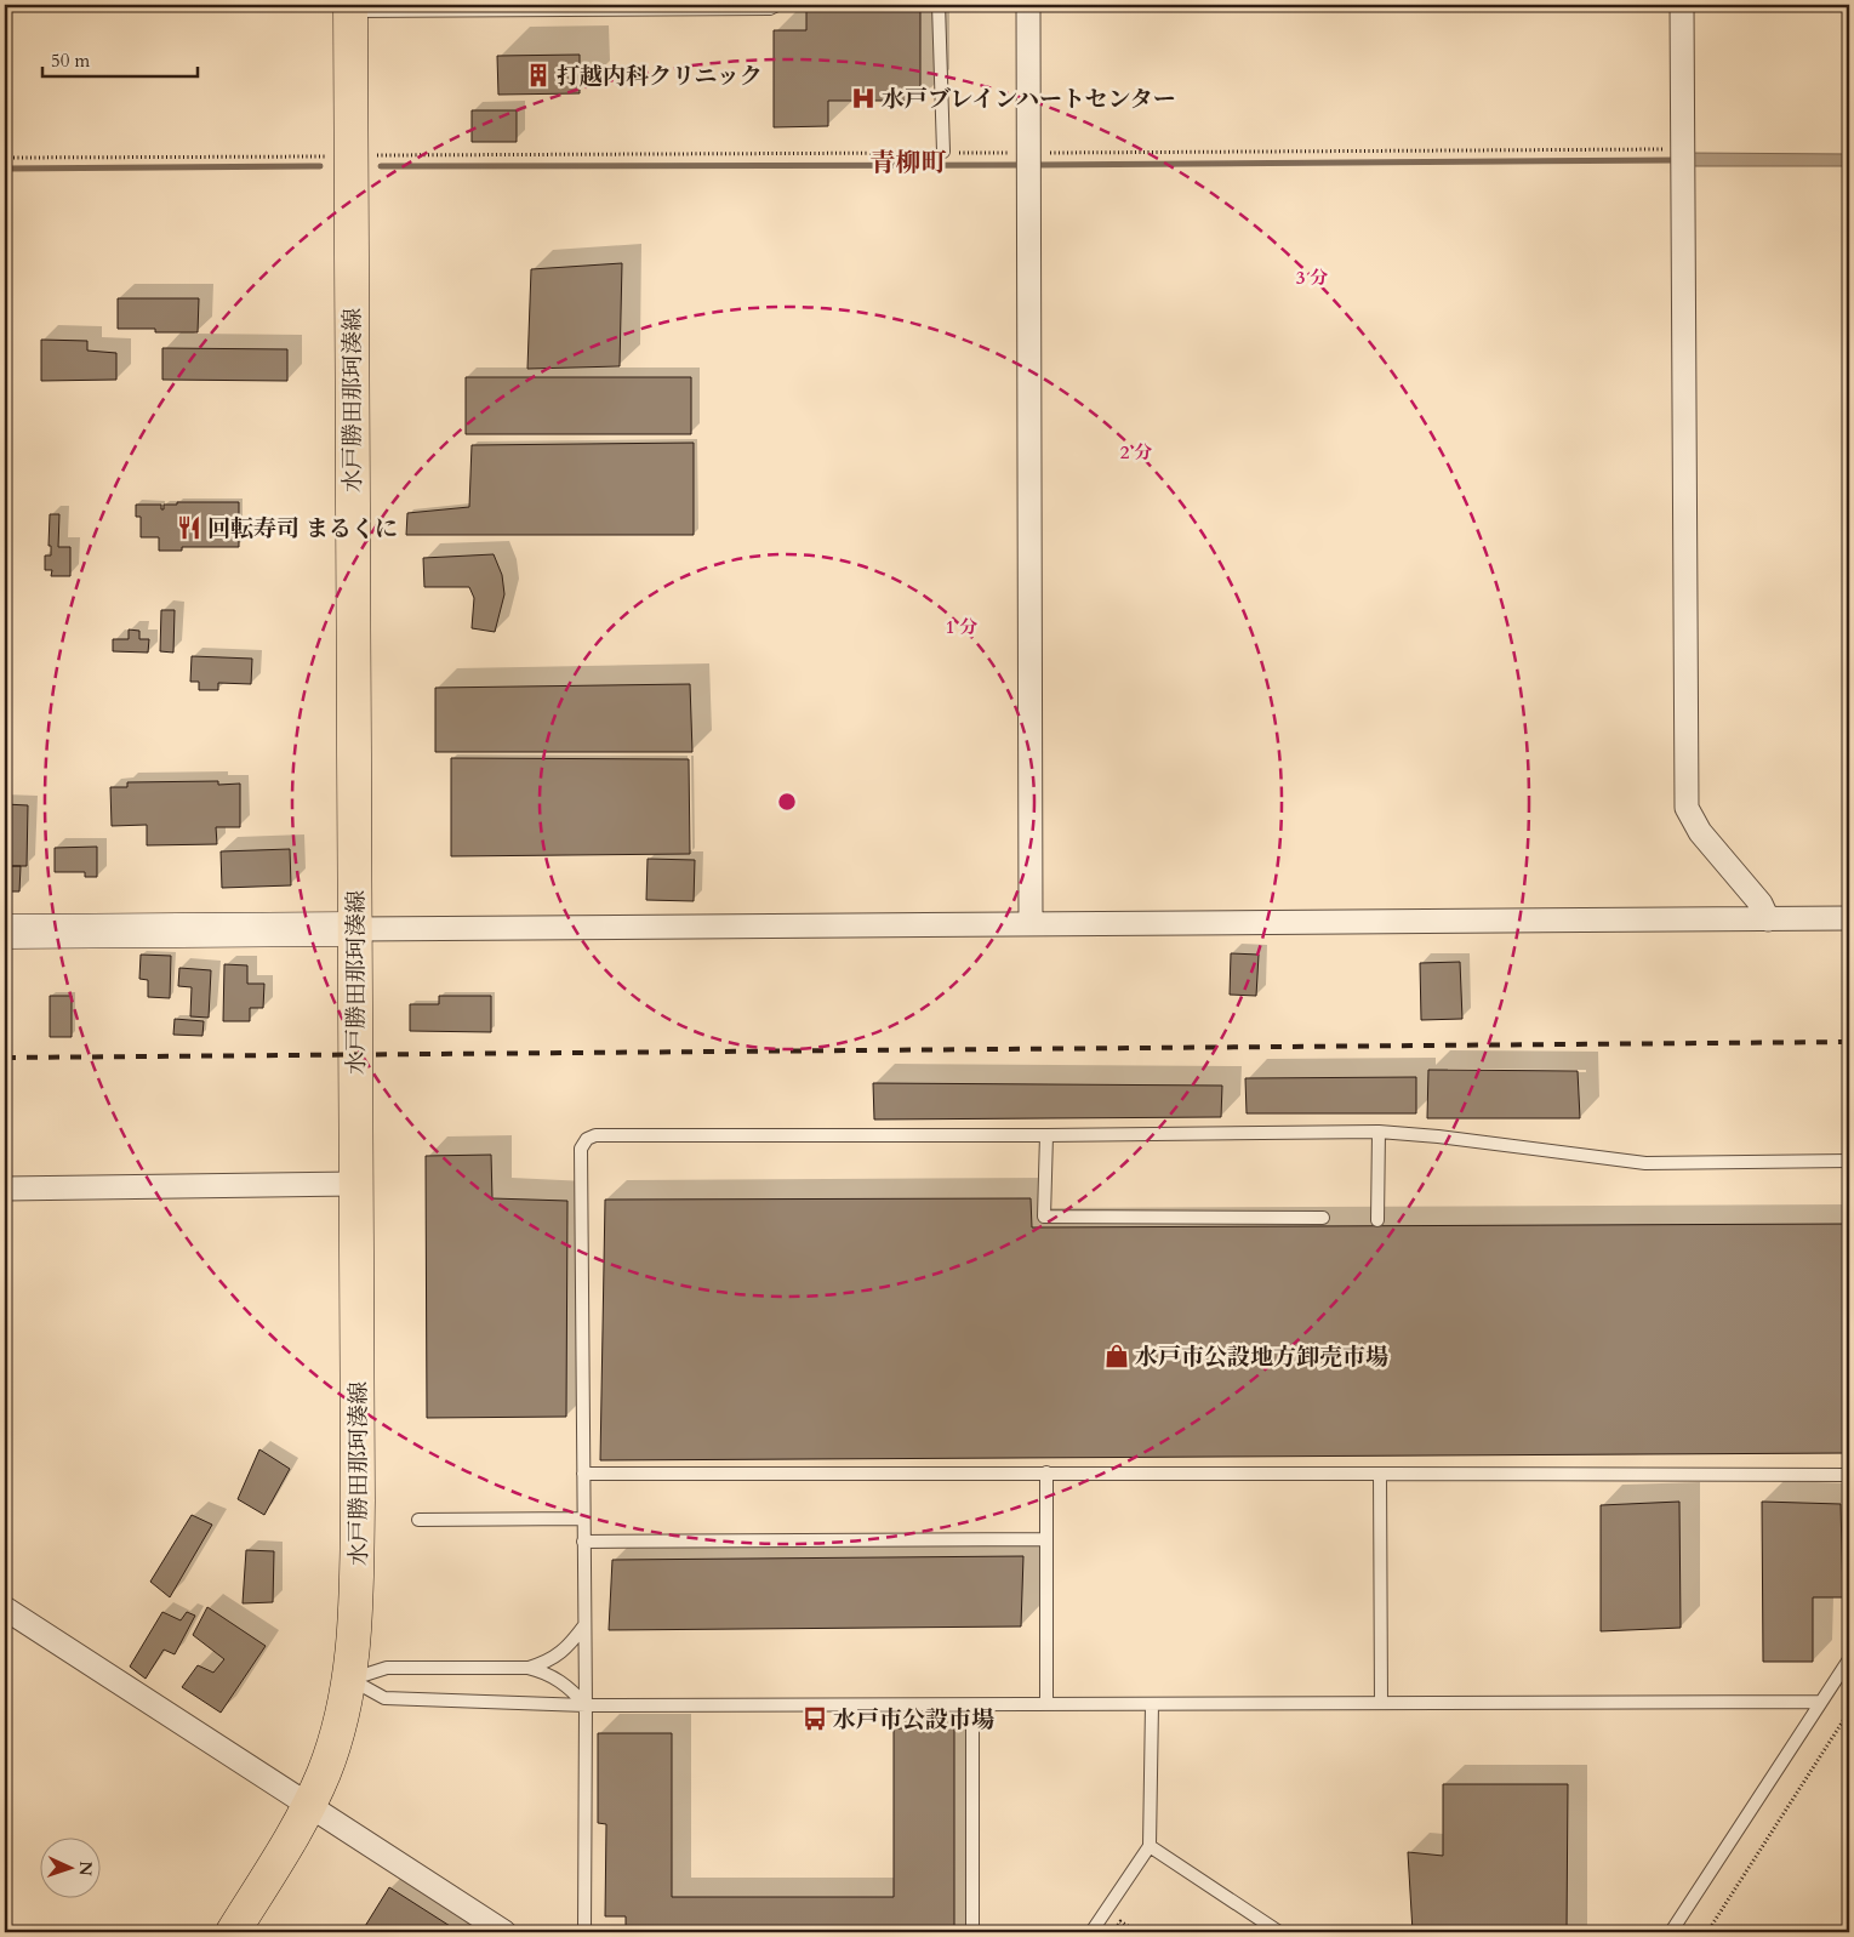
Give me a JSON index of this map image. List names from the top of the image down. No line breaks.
{"streets":{"main road":["水戸勝田那珂湊線"]},"districts":["青柳町"],"places":{"building":["打越内科クリニック"],"hospital":["水戸ブレインハートセンター"],"restaurant":["回転寿司 まるくに"],"shop":["水戸市公設地方卸売市場"],"bus stop":["水戸市公設市場"]},"scale_bar":"50 m","north":"right","rings":["3 分","2 分","1 分"]}
